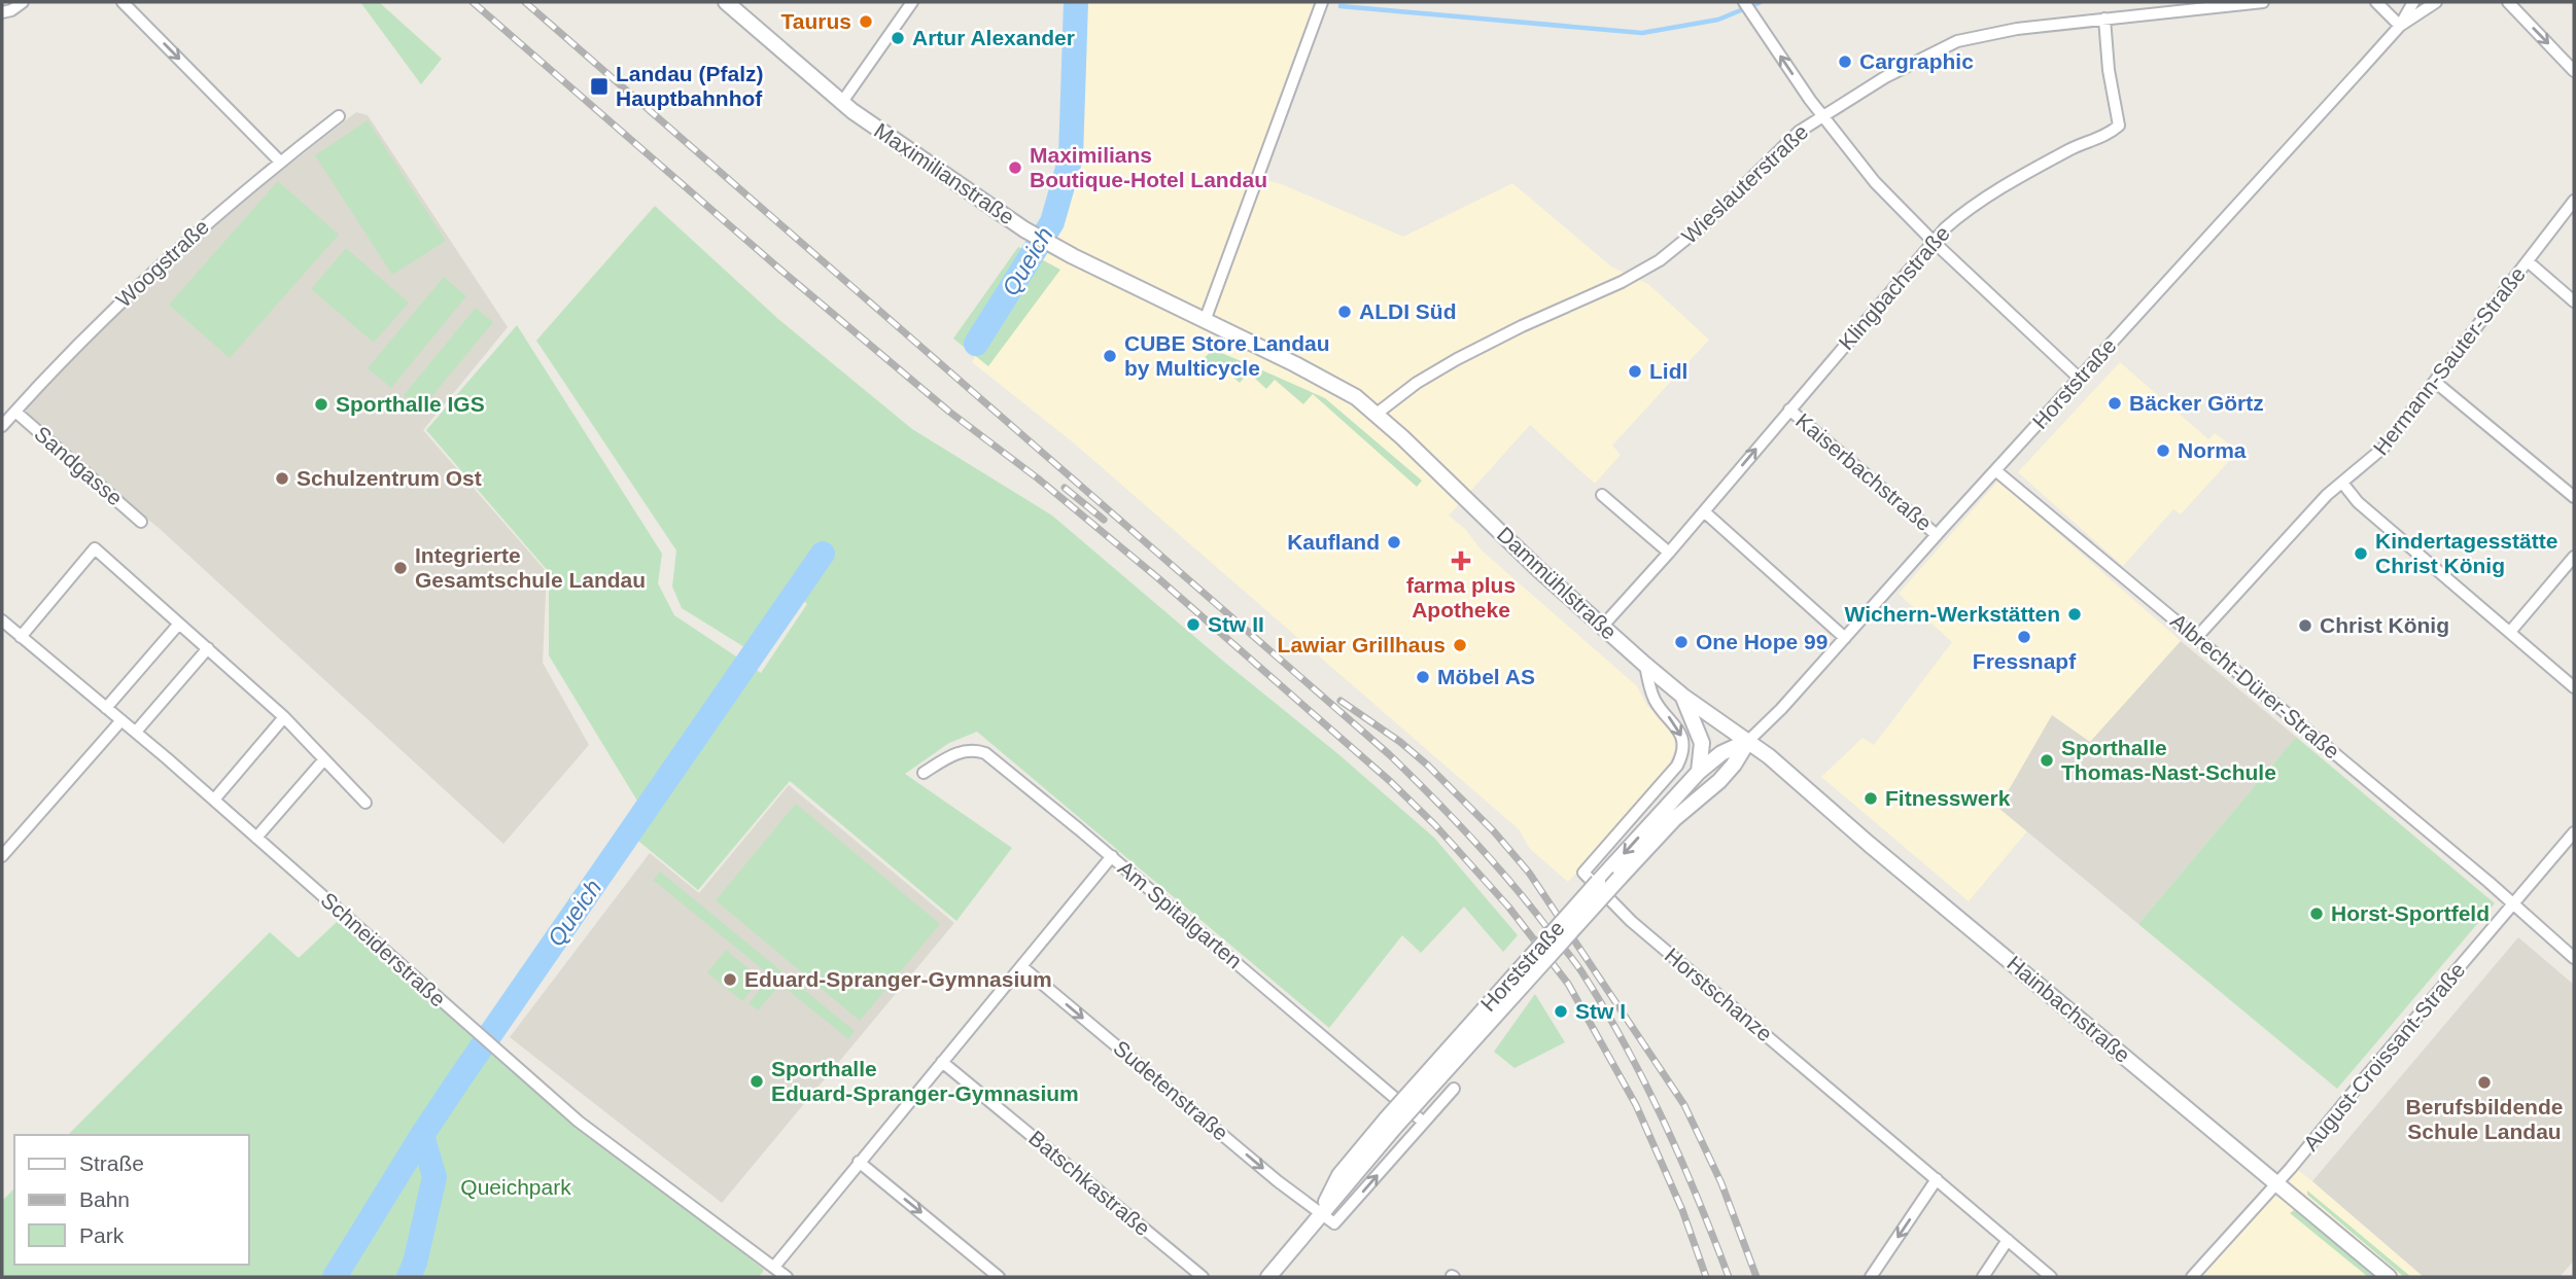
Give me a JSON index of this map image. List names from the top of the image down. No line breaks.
{"streets":{"street":["Maximilianstraße","Wieslauterstraße","Woogstraße","Klingbachstraße","Hermann-Sauter-Straße","Horststraße","Sandgasse","Kaiserbachstraße","Dammühlstraße","Albrecht-Dürer-Straße","Am Spitalgarten","Schneiderstraße","Horstschanze","Hainbachstraße","August-Croissant-Straße","Sudetenstraße","Batschkastraße"]},"crossings":[["Maximilianstraße","Wieslauterstraße"],["Maximilianstraße","Dammühlstraße"],["Wieslauterstraße","Klingbachstraße"],["Wieslauterstraße","Dammühlstraße"],["Woogstraße","Sandgasse"],["Klingbachstraße","Kaiserbachstraße"],["Klingbachstraße","Dammühlstraße"],["Hermann-Sauter-Straße","Albrecht-Dürer-Straße"],["Horststraße","Kaiserbachstraße"],["Horststraße","Dammühlstraße"],["Horststraße","Albrecht-Dürer-Straße"],["Horststraße","Hainbachstraße"],["Horststraße","Sudetenstraße"],["Dammühlstraße","Horstschanze"],["Dammühlstraße","Hainbachstraße"],["Albrecht-Dürer-Straße","August-Croissant-Straße"],["Hainbachstraße","August-Croissant-Straße"]],"one_way":["Horstschanze","Sudetenstraße"],"water":["Queich"],"parks":["Queichpark"],"places":{"other":["Taurus","Artur Alexander","Cargraphic","Maximilians Boutique-Hotel Landau","ALDI Süd","CUBE Store Landau by Multicycle","Lidl","Bäcker Görtz","Sporthalle IGS","Norma","Schulzentrum Ost","Kaufland","Kindertagesstätte Christ König","Integrierte Gesamtschule Landau","Wichern-Werkstätten","Stw II","Christ König","Fressnapf","One Hope 99","Lawiar Grillhaus","Möbel AS","Sporthalle Thomas-Nast-Schule","Fitnesswerk","Horst-Sportfeld","Eduard-Spranger-Gymnasium","Stw I","Sporthalle Eduard-Spranger-Gymnasium","Berufsbildende Schule Landau"],"transit":["Landau (Pfalz) Hauptbahnhof"],"health":["farma plus Apotheke"]},"legend":["Straße","Bahn","Park"]}
